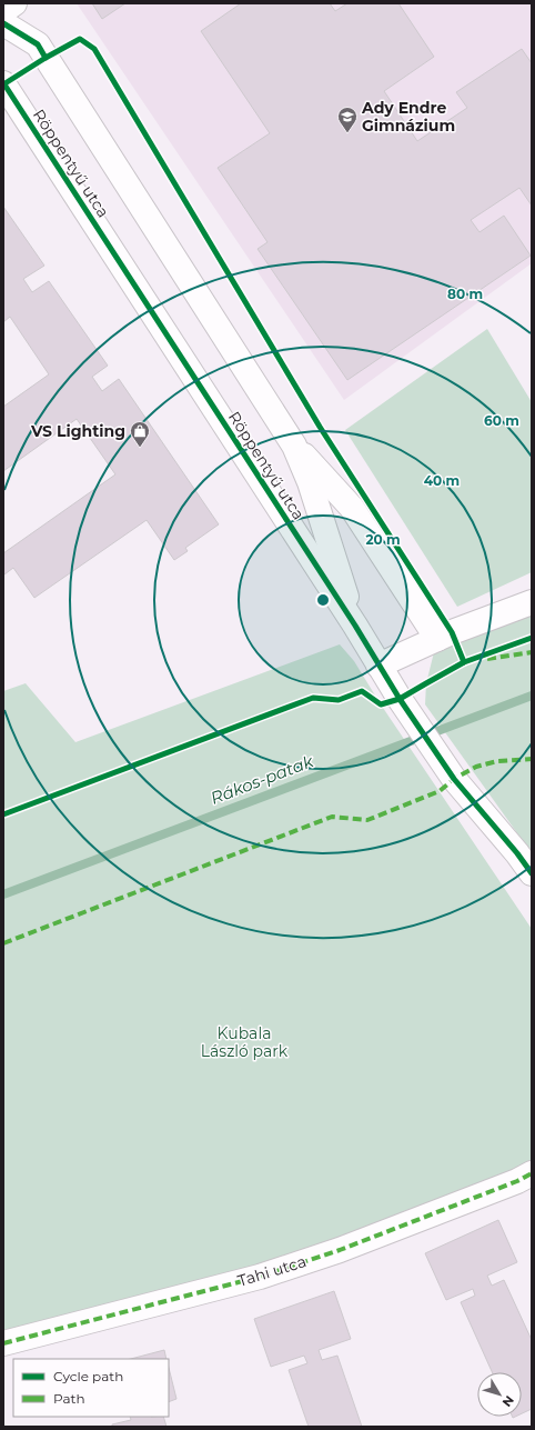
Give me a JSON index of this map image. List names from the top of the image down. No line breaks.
{"streets":{"street":["Röppentyű utca","Tahi utca"]},"water":["Rákos-patak"],"parks":["Kubala László park"],"places":{"school or university":["Ady Endre Gimnázium"],"shop":["VS Lighting"]},"legend":["Cycle path","Path"],"north":"bottom right","rings":["80 m","60 m","40 m","20 m"]}
